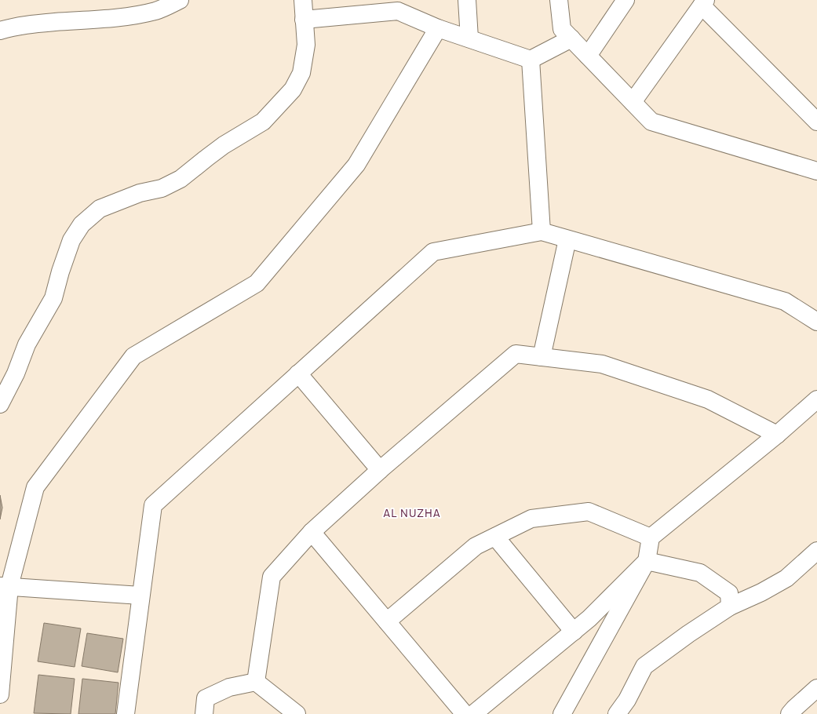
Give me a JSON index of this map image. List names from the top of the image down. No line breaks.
{"districts":["AL NUZHA"]}
